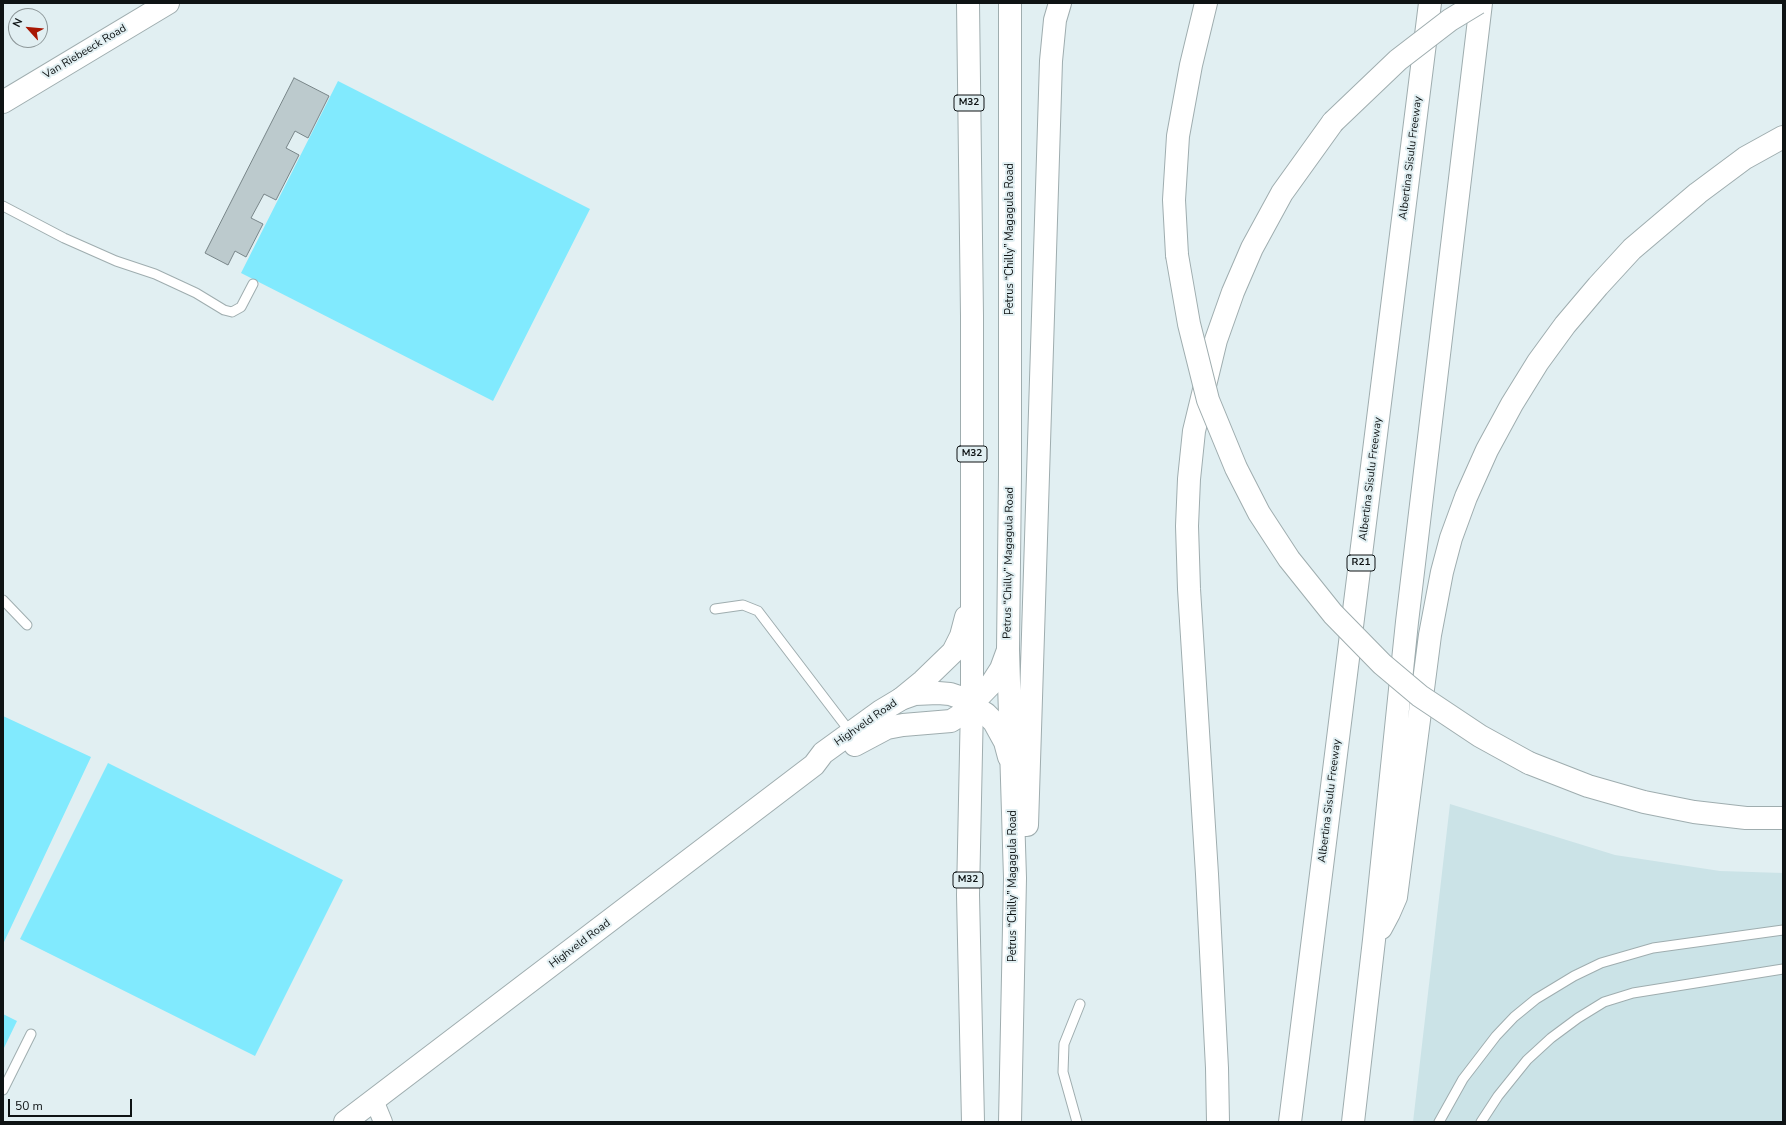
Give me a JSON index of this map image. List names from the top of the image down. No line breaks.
{"streets":{"main road":["Van Riebeeck Road","M32","Albertina Sisulu Freeway","Petrus “Chilly” Magagula Road","R21","Highveld Road"]},"crossings":[["M32","Highveld Road"],["Petrus “Chilly” Magagula Road","Highveld Road"]],"scale_bar":"50 m","north":"top left"}
